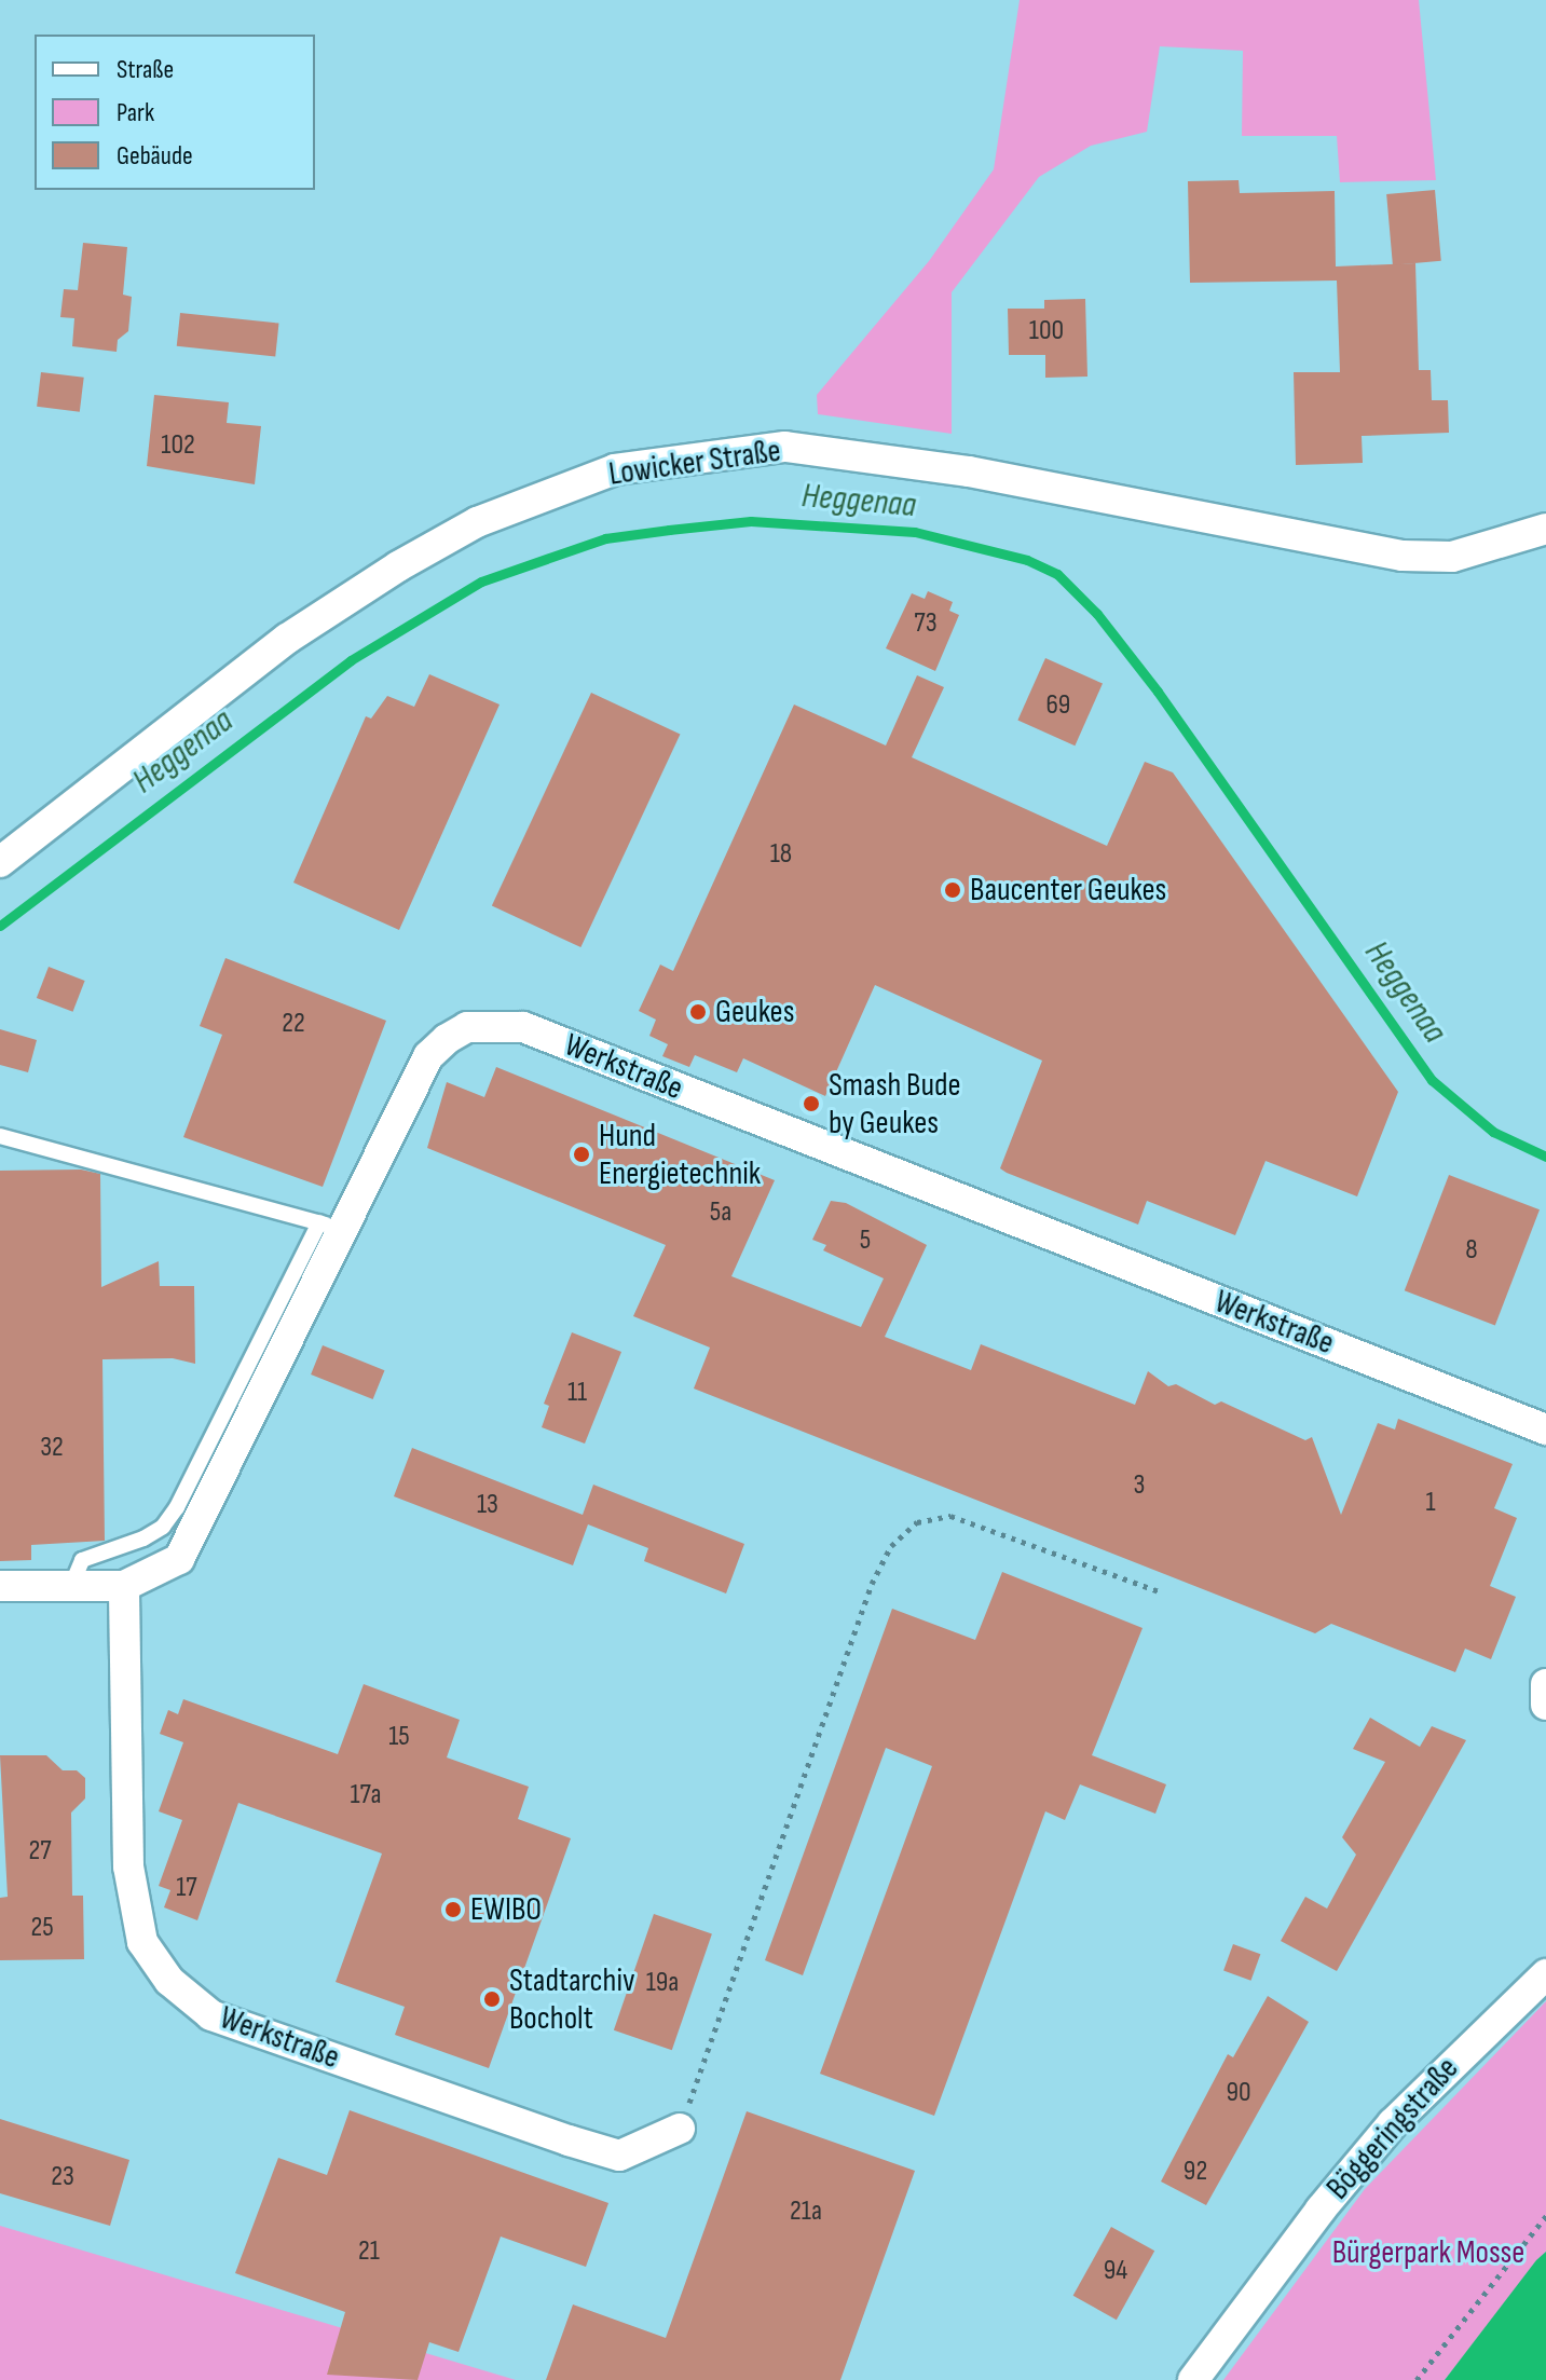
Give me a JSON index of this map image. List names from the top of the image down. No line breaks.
{"streets":{"street":["Lowicker Straße","Werkstraße","Böggeringstraße"]},"water":["Heggenaa"],"parks":["Bürgerpark Mosse"],"places":["Baucenter Geukes","Geukes","Smash Bude by Geukes","Hund Energietechnik","EWIBO","Stadtarchiv Bocholt"],"house_numbers":["100","102","73","69","18","22","5a","5","8","11","32","3","1","13","15","17a","27","17","25","19a","90","92","23","21a","21","94"],"legend":["Straße","Park","Gebäude"]}
